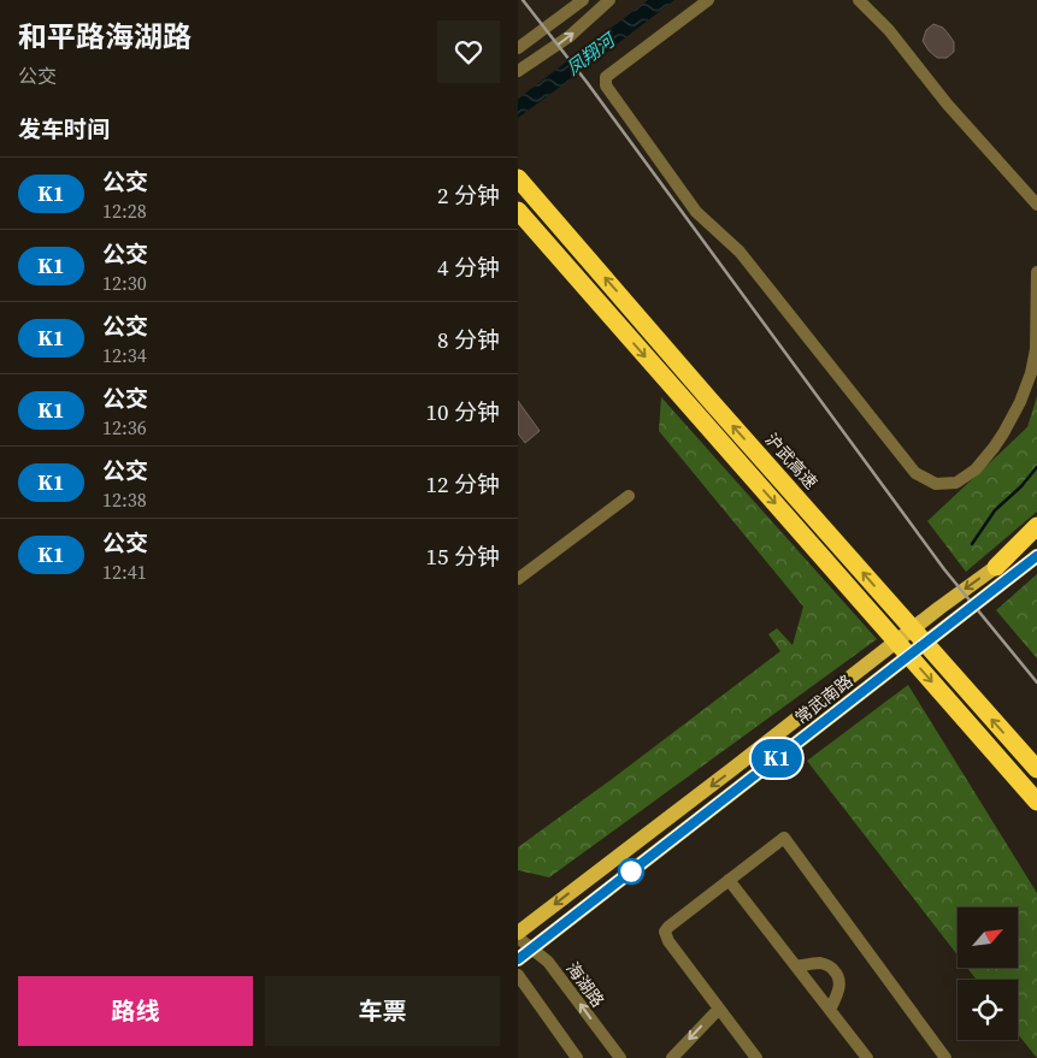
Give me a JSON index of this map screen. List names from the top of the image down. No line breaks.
{"streets":{"highway":["沪武高速"],"main road":["常武南路"],"street":["海湖路"]},"crossings":[["常武南路","海湖路"]],"water":["凤翔河"],"lines":["bus line K1"],"north":"top right","page":{"heading":[["和平路海湖路","公交"],"发车时间"],"on_map":"K1","list":[{"mark":"K1","name":"公交","note":"12:28","value":"2 分钟"},{"mark":"K1","name":"公交","note":"12:30","value":"4 分钟"},{"mark":"K1","name":"公交","note":"12:34","value":"8 分钟"},{"mark":"K1","name":"公交","note":"12:36","value":"10 分钟"},{"mark":"K1","name":"公交","note":"12:38","value":"12 分钟"},{"mark":"K1","name":"公交","note":"12:41","value":"15 分钟"}],"buttons":["路线","车票"]}}
